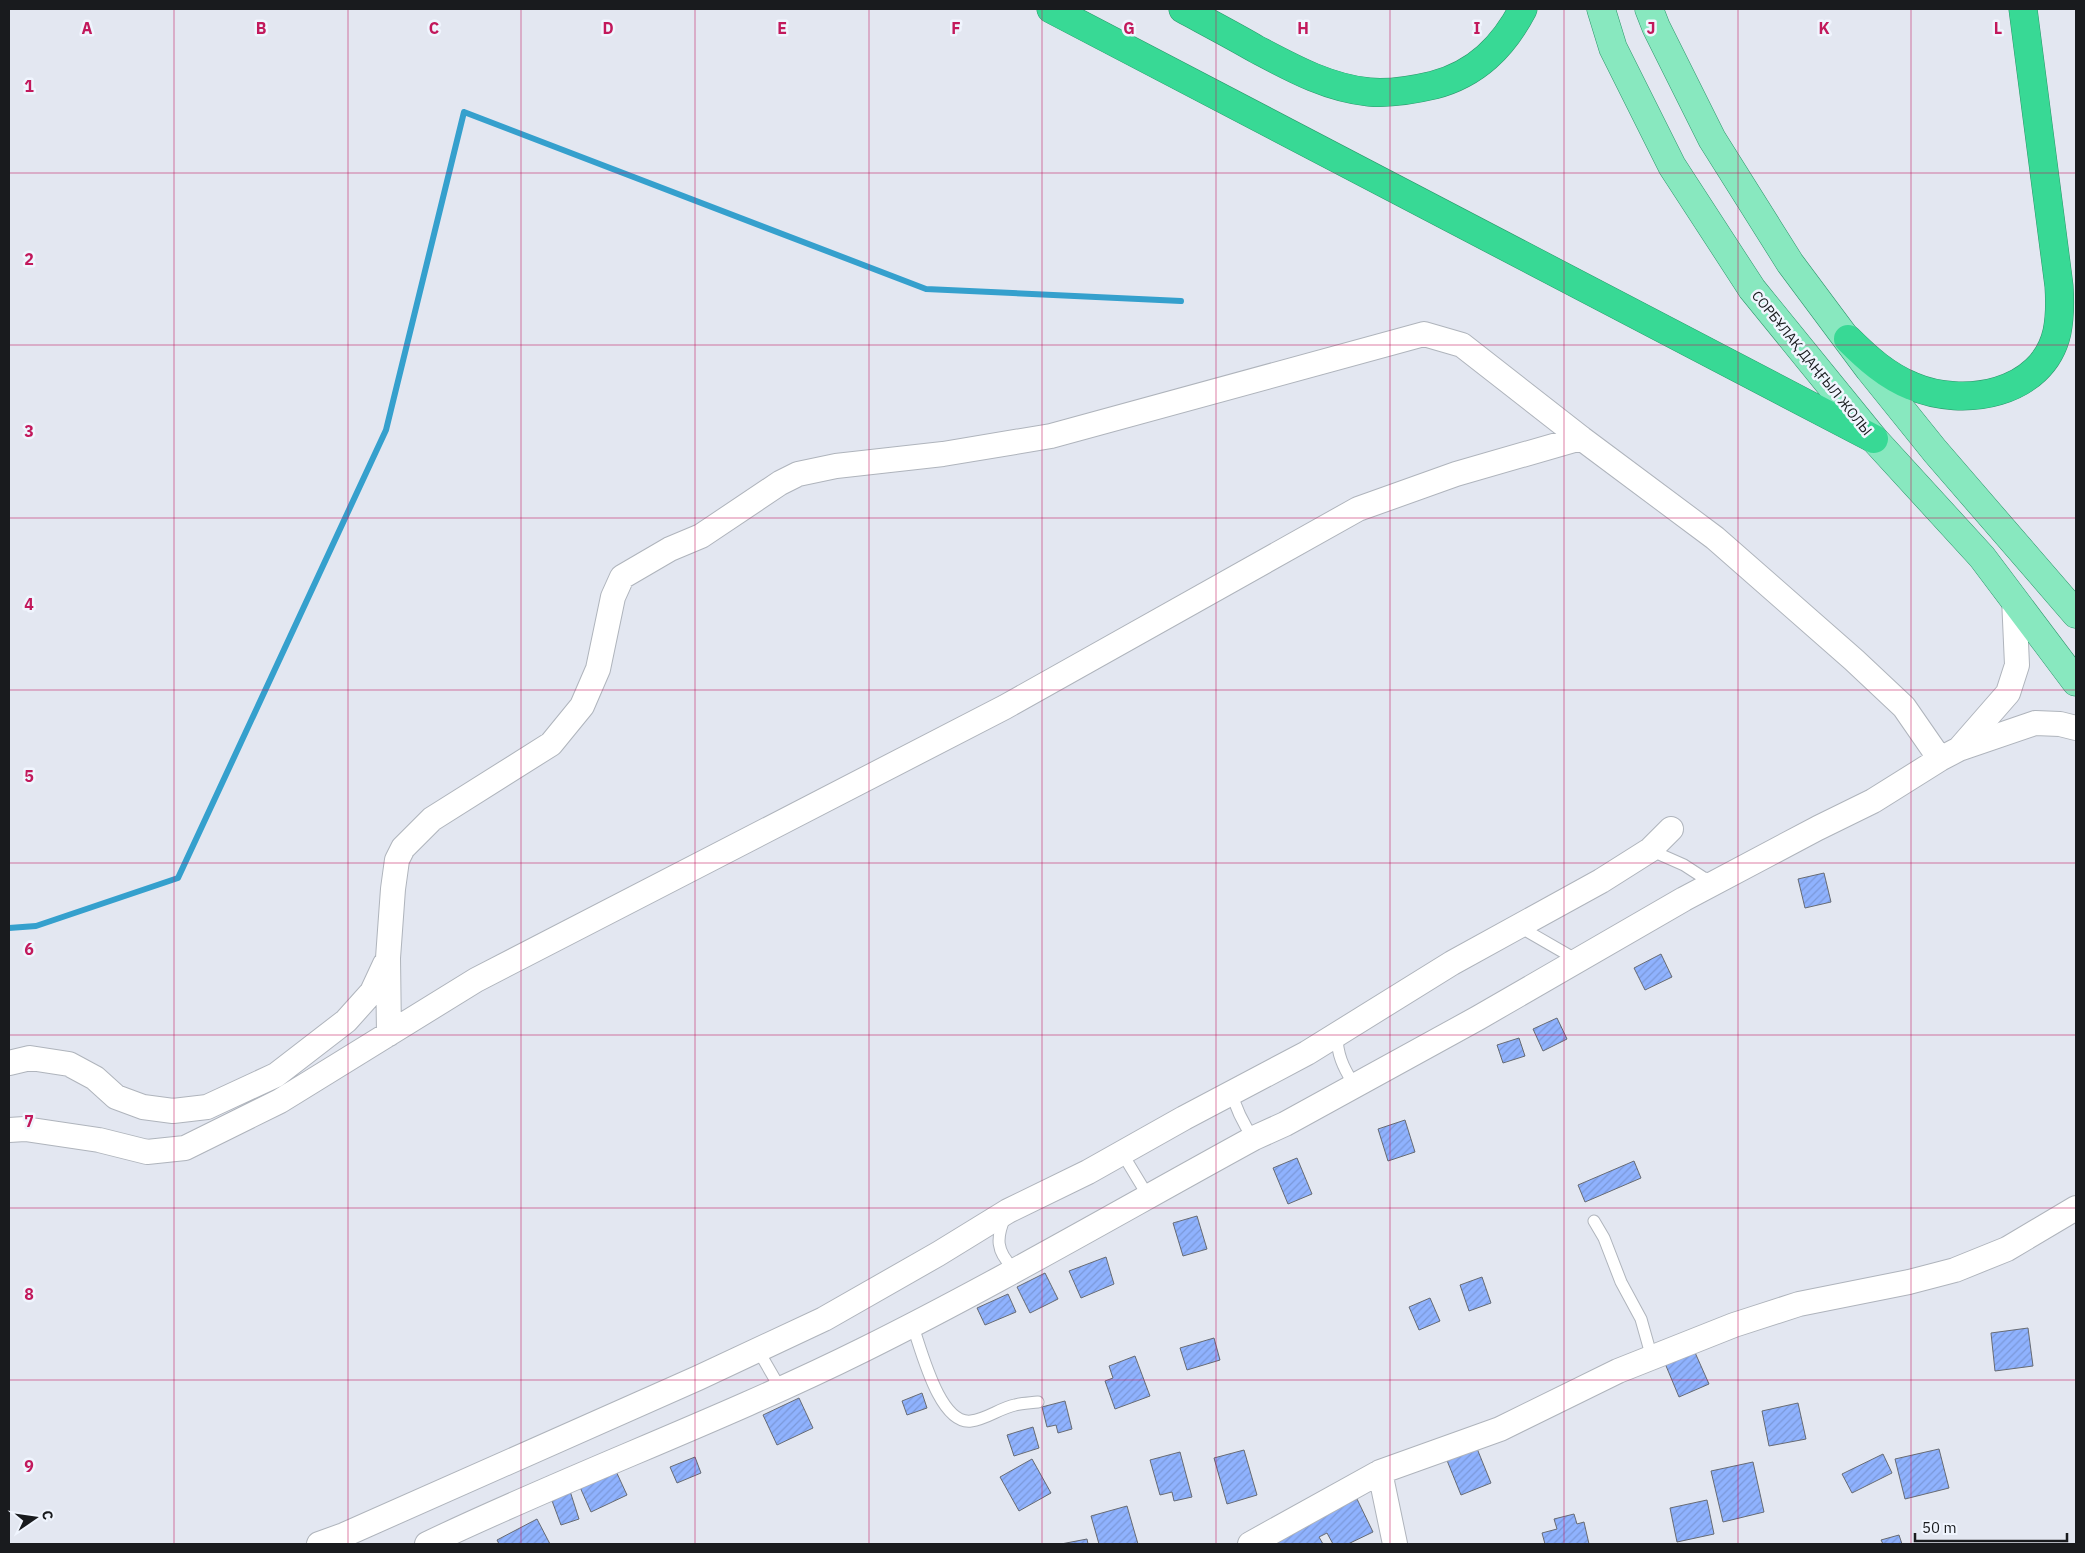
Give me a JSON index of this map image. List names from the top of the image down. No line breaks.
{"streets":{"main road":["СОРБҰЛАҚ ДАҢҒЫЛ ЖОЛЫ"]},"scale_bar":"50 m","north":"right","grid":{"columns":["A","B","C","D","E","F","G","H","I","J","K","L"],"rows":["1","2","3","4","5","6","7","8","9"]}}
